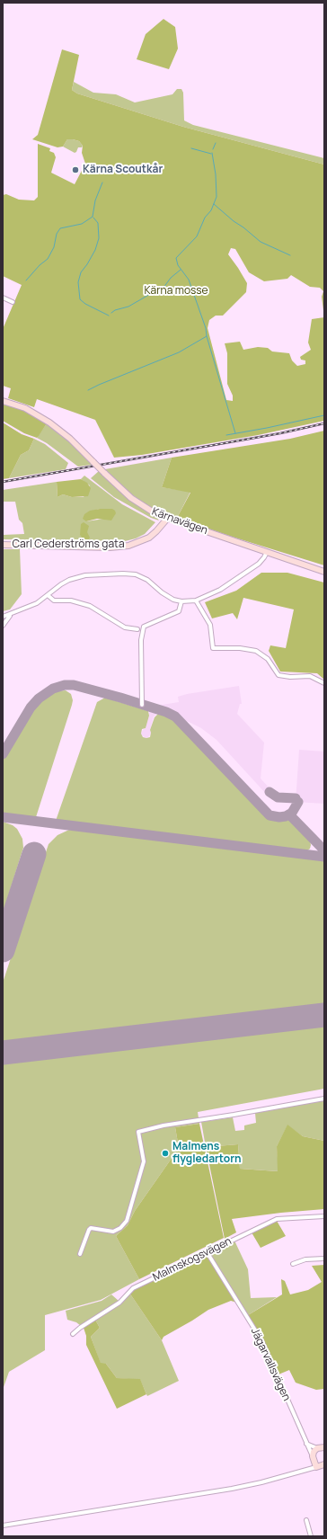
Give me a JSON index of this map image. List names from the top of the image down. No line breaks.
{"streets":{"street":["Kärnavägen","Carl Cederströms gata","Malmskogsvägen","Jägarvallsvägen"]},"crossings":[["Kärnavägen","Carl Cederströms gata"],["Malmskogsvägen","Jägarvallsvägen"]],"parks":["Kärna mosse"],"places":["Kärna Scoutkår","Malmens flygledartorn"]}
